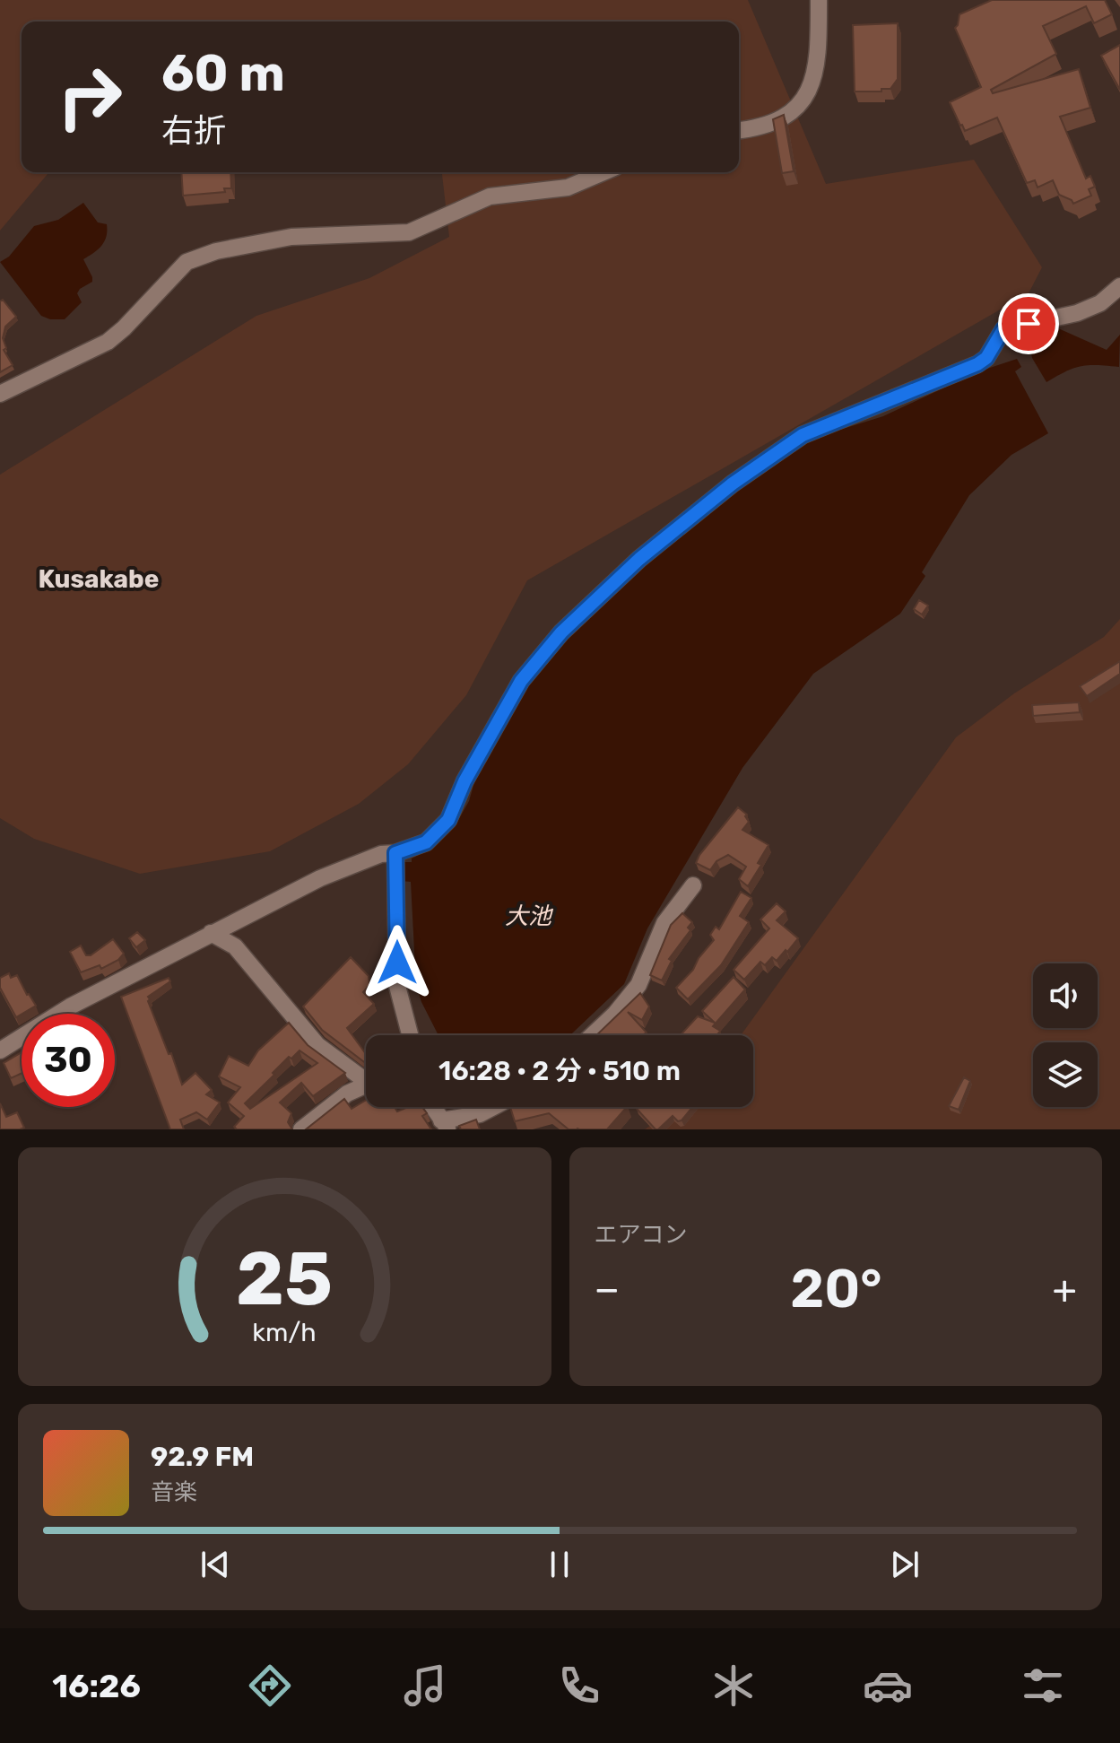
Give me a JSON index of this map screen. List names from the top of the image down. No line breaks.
{"districts":["Kusakabe"],"water":["大池"],"page":{"turn":["60 m","右折"],"limit":"30","trip":"16:28 · 2 分 · 510 m","tile":"エアコン","heat":["−","20°","+"],"song":["92.9 FM","音楽"],"tabs":"16:26","gauge":["25","km/h"]}}
